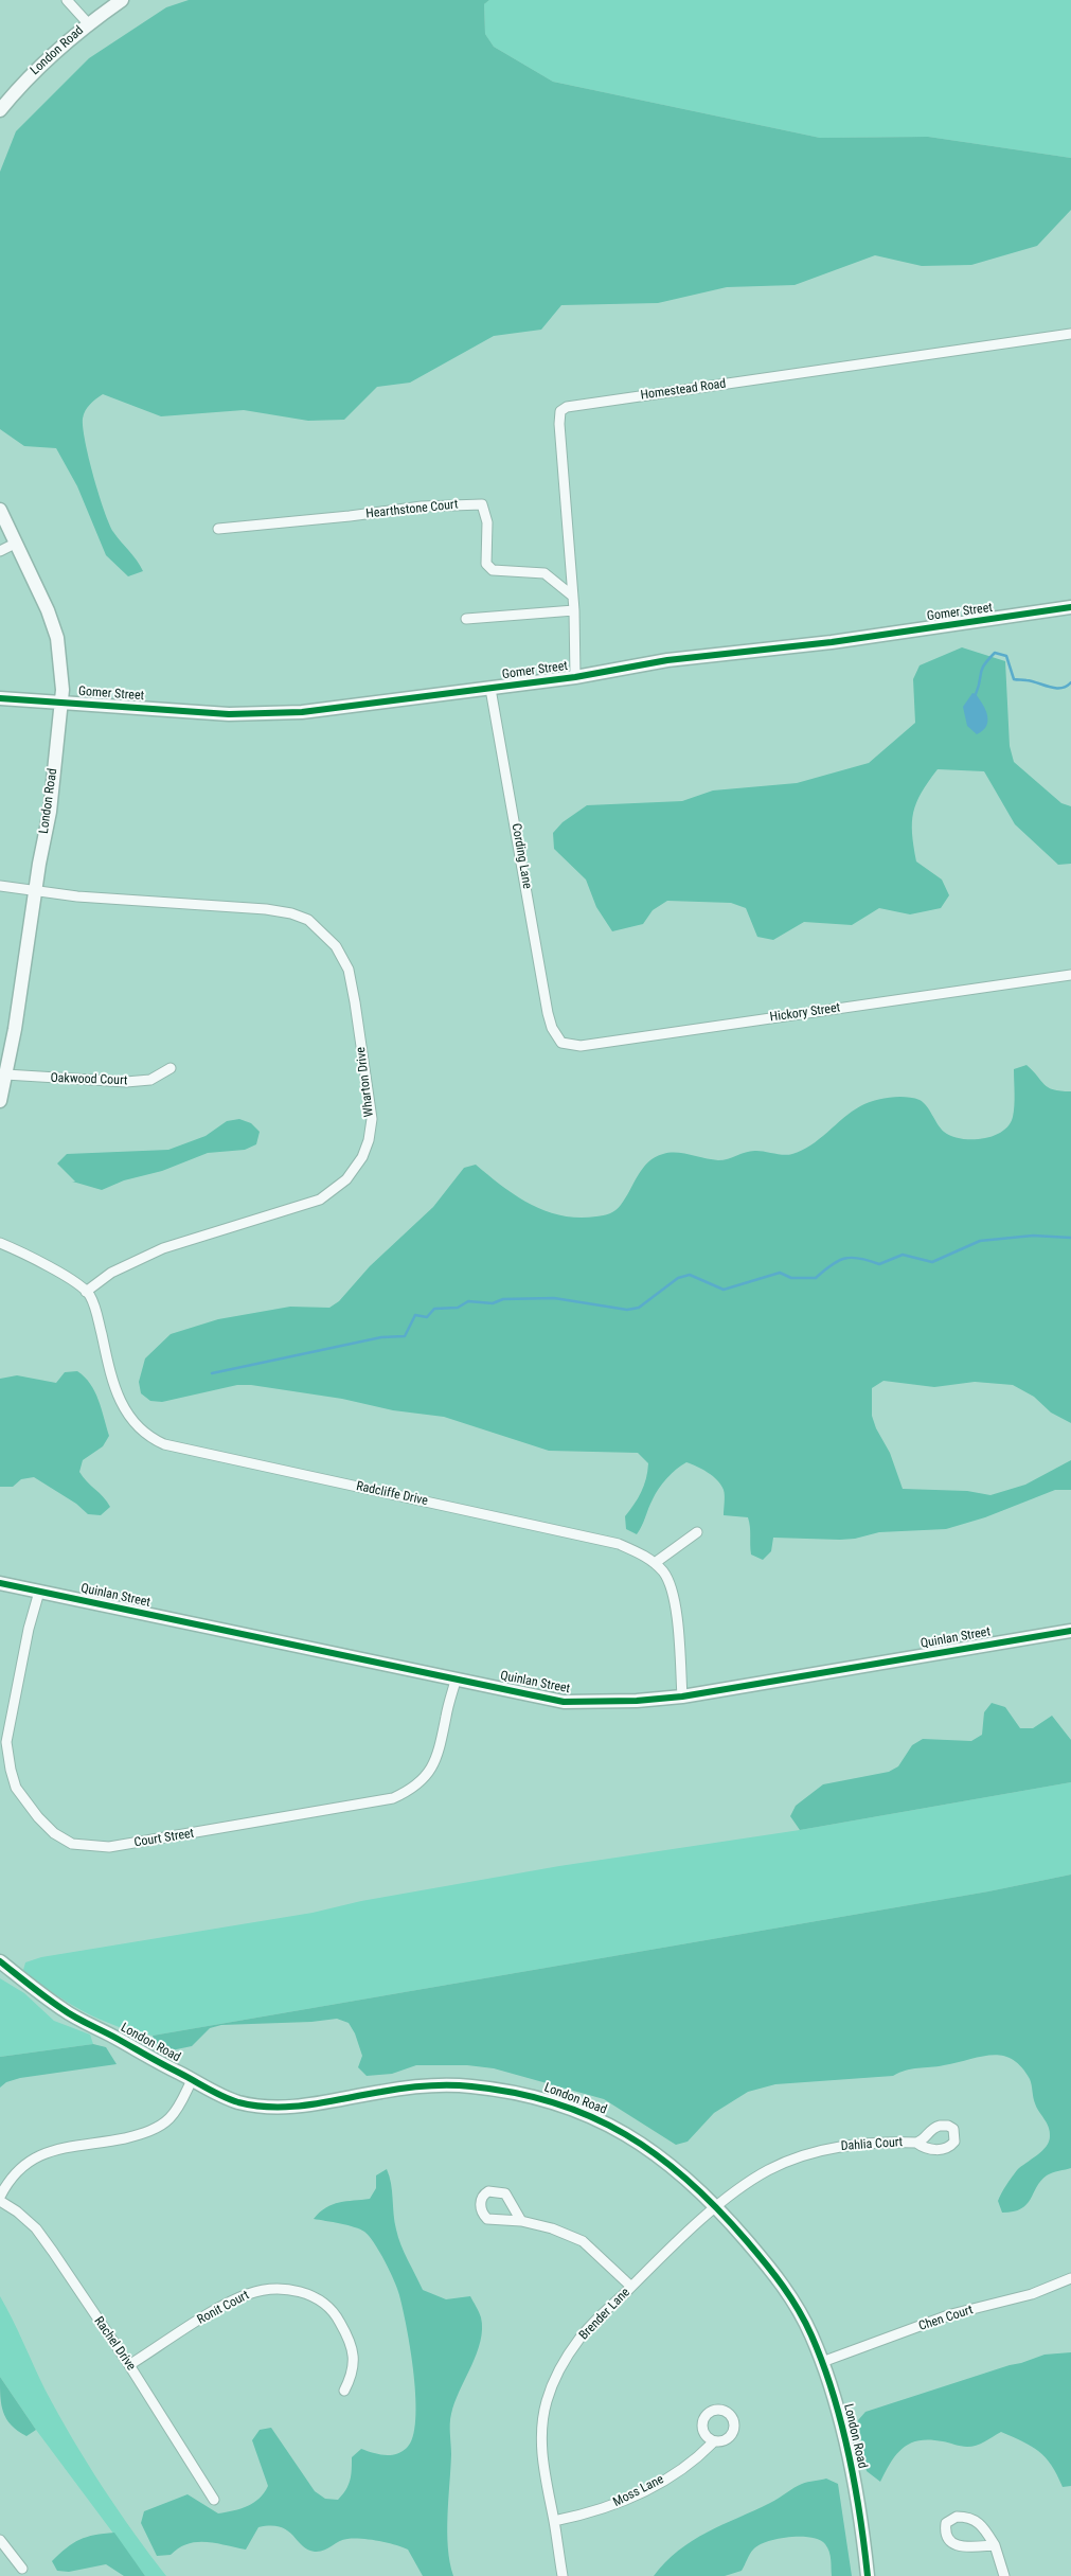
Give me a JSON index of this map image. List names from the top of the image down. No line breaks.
{"streets":{"street":["London Road","Homestead Road","Hearthstone Court","Gomer Street","Cording Lane","Hickory Street","Oakwood Court","Wharton Drive","Radcliffe Drive","Quinlan Street","Court Street","Dahlia Court","Ronit Court","Brender Lane","Chen Court","Rachel Drive","Moss Lane"]},"crossings":[["London Road","Gomer Street"],["London Road","Oakwood Court"],["London Road","Wharton Drive"],["London Road","Dahlia Court"],["London Road","Brender Lane"],["London Road","Chen Court"],["Homestead Road","Hearthstone Court"],["Homestead Road","Gomer Street"],["Gomer Street","Cording Lane"],["Cording Lane","Hickory Street"],["Wharton Drive","Radcliffe Drive"],["Radcliffe Drive","Quinlan Street"],["Quinlan Street","Court Street"],["Dahlia Court","Brender Lane"],["Ronit Court","Rachel Drive"],["Brender Lane","Moss Lane"]]}
